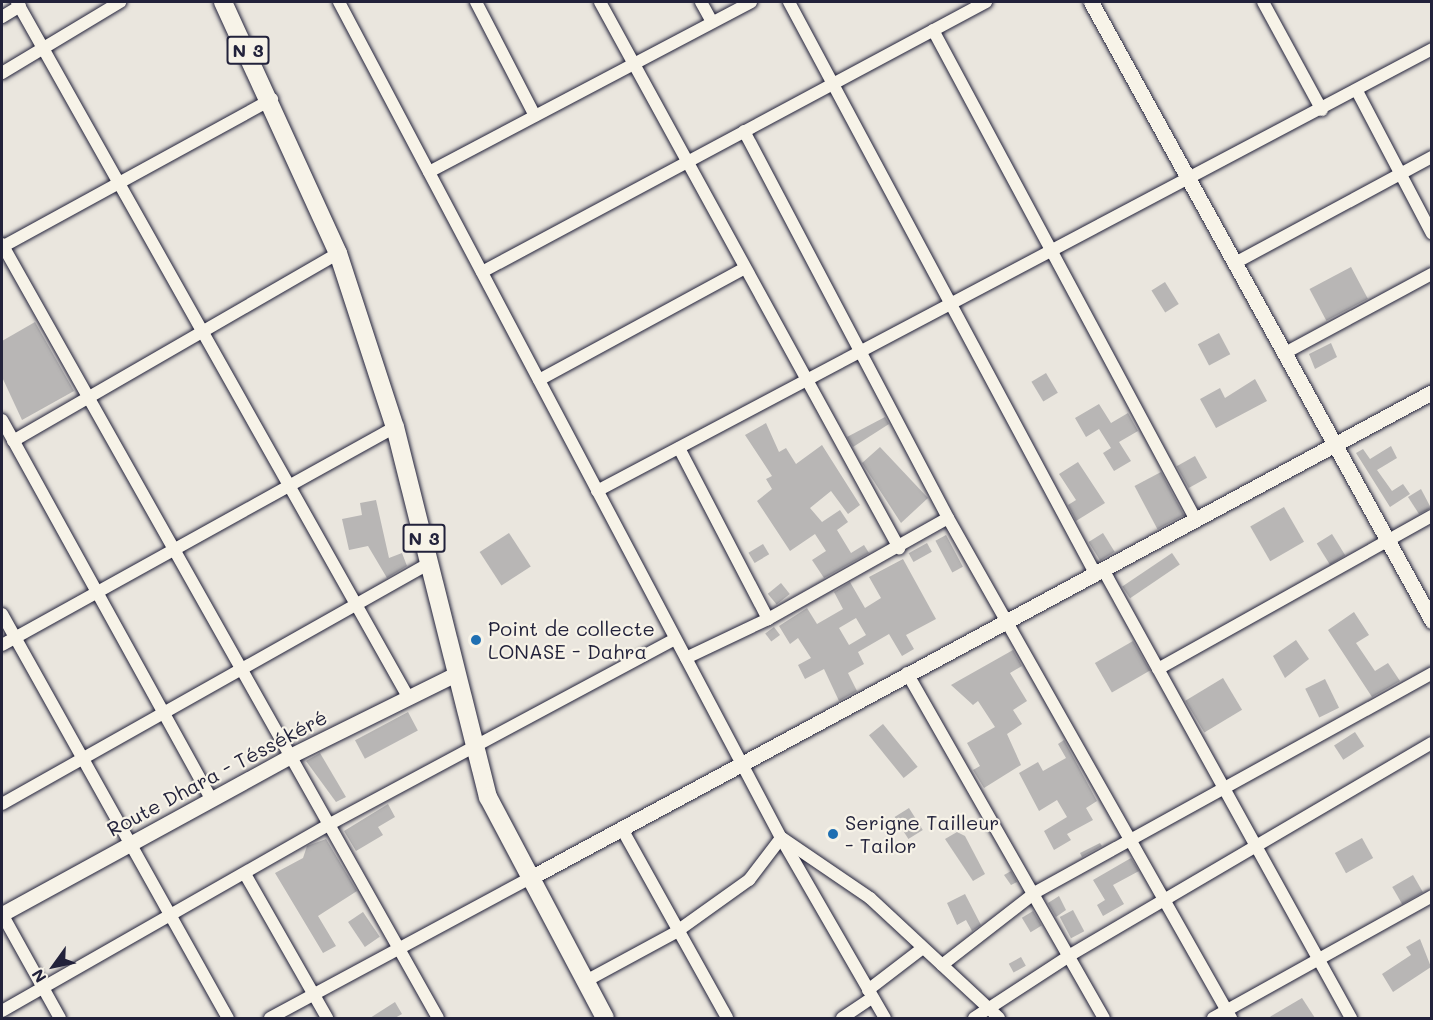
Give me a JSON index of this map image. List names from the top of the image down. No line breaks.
{"streets":{"main road":["N 3"],"street":["Route Dhara - Téssékéré"]},"crossings":[["N 3","Route Dhara - Téssékéré"]],"places":["Point de collecte LONASE - Dahra","Serigne Tailleur - Tailor"],"north":"bottom left"}
